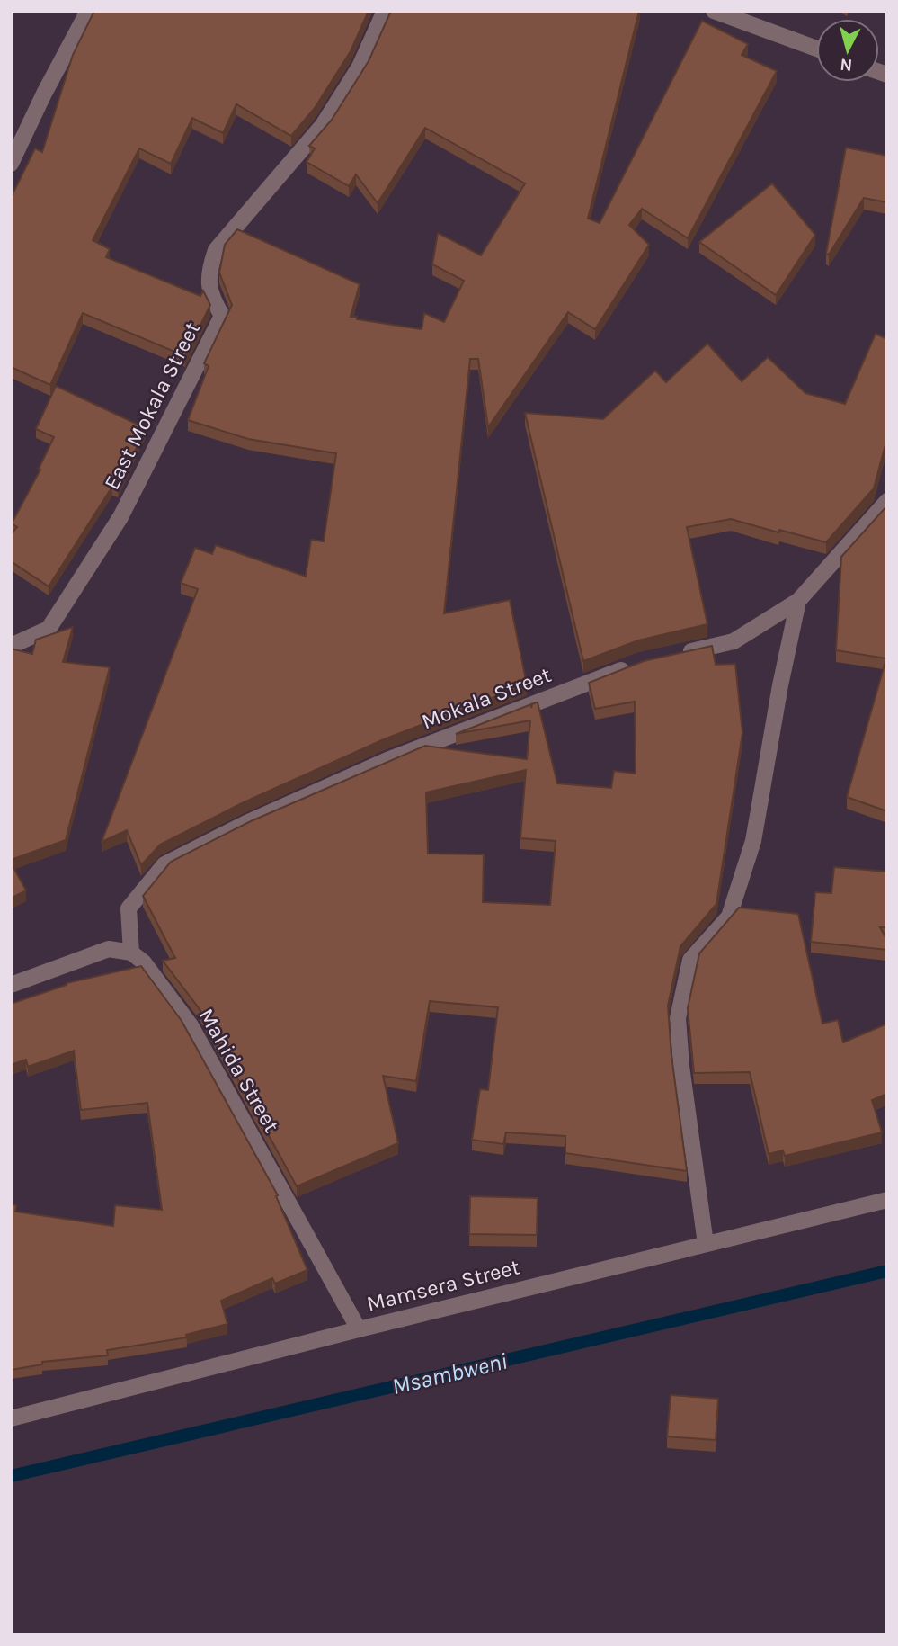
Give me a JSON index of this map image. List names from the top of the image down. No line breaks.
{"streets":{"street":["East Mokala Street","Mokala Street","Mahida Street","Mamsera Street"]},"crossings":[["Mokala Street","Mahida Street"],["Mahida Street","Mamsera Street"]],"water":["Msambweni"],"north":"bottom"}
